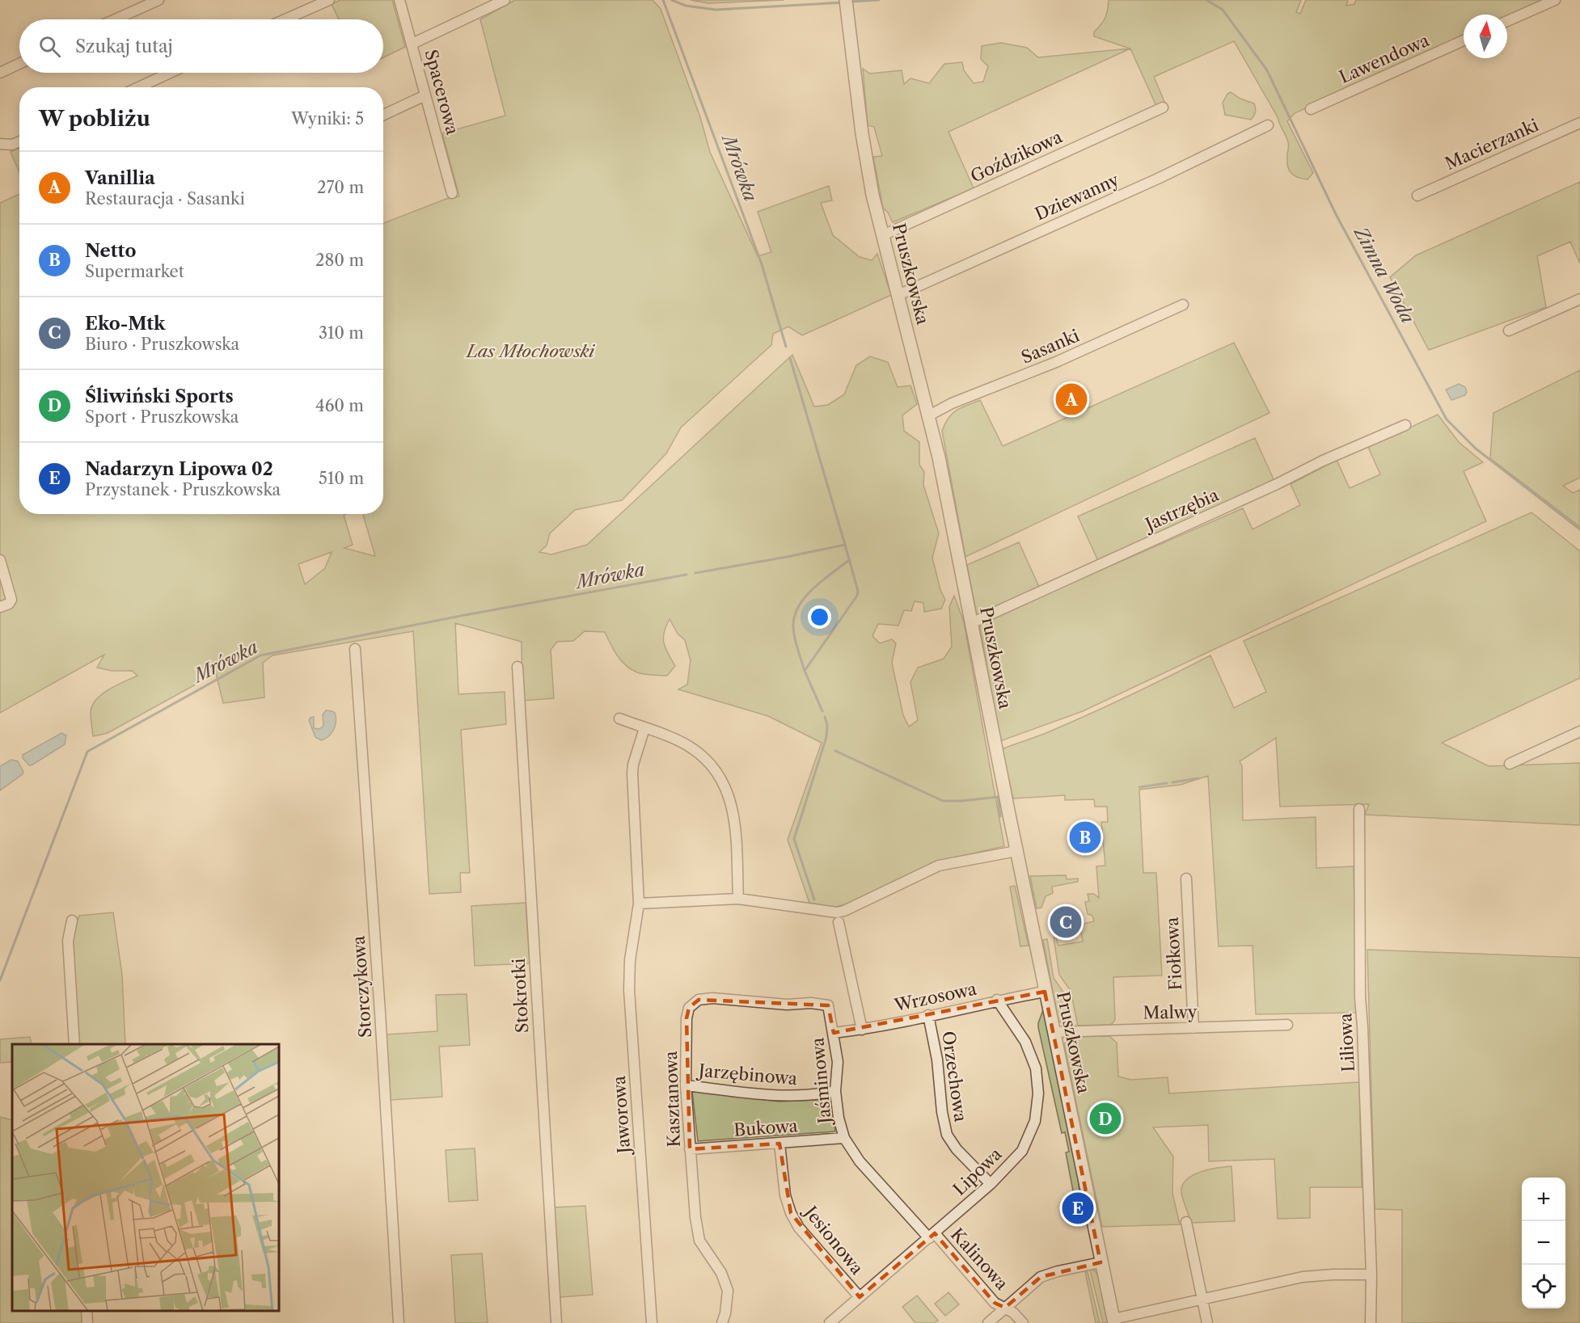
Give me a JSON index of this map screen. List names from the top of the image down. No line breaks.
{"streets":{"street":["Lawendowa","Spacerowa","Macierzanki","Goździkowa","Dziewanny","Pruszkowska","Sasanki","Jastrzębia","Fiołkowa","Storczykowa","Stokrotki","Wrzosowa","Malwy","Liliowa","Jarzębinowa","Orzechowa","Jaśminowa","Kasztanowa","Jaworowa","Bukowa","Lipowa","Jesionowa","Kalinowa"]},"crossings":[["Goździkowa","Pruszkowska"],["Dziewanny","Pruszkowska"],["Pruszkowska","Sasanki"],["Pruszkowska","Jastrzębia"],["Pruszkowska","Wrzosowa"],["Pruszkowska","Malwy"],["Fiołkowa","Malwy"],["Wrzosowa","Orzechowa"],["Wrzosowa","Jaśminowa"],["Wrzosowa","Lipowa"],["Jarzębinowa","Jaśminowa"],["Jarzębinowa","Kasztanowa"],["Orzechowa","Lipowa"],["Jaśminowa","Kasztanowa"],["Jaśminowa","Bukowa"],["Jaśminowa","Lipowa"],["Jaśminowa","Kalinowa"],["Kasztanowa","Bukowa"],["Bukowa","Jesionowa"],["Lipowa","Jesionowa"],["Lipowa","Kalinowa"]],"water":["Mrówka","Zimna Woda"],"parks":["Las Młochowski"],"north":"top","page":{"search":"Szukaj tutaj","heading":["W pobliżu","Wyniki: 5"],"list":[{"mark":"A","name":"Vanillia","note":"Restauracja · Sasanki","value":"270 m"},{"mark":"B","name":"Netto","note":"Supermarket","value":"280 m"},{"mark":"C","name":"Eko-Mtk","note":"Biuro · Pruszkowska","value":"310 m"},{"mark":"D","name":"Śliwiński Sports","note":"Sport · Pruszkowska","value":"460 m"},{"mark":"E","name":"Nadarzyn Lipowa 02","note":"Przystanek · Pruszkowska","value":"510 m"}],"pins":["A","B","C","D","E"],"map_buttons":["+","−"]}}
